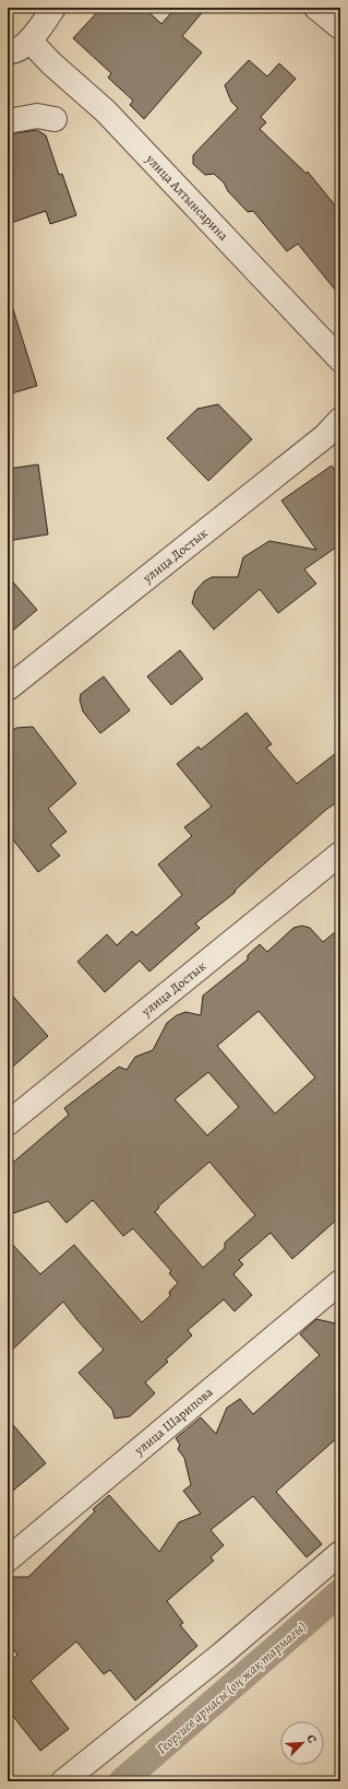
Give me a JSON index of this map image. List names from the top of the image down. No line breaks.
{"streets":{"street":["улица Алтынсарина","улица Достык","улица Шарипова"]},"water":["Георгиев арнасы (оң жақ тармағы)"],"north":"top right"}
